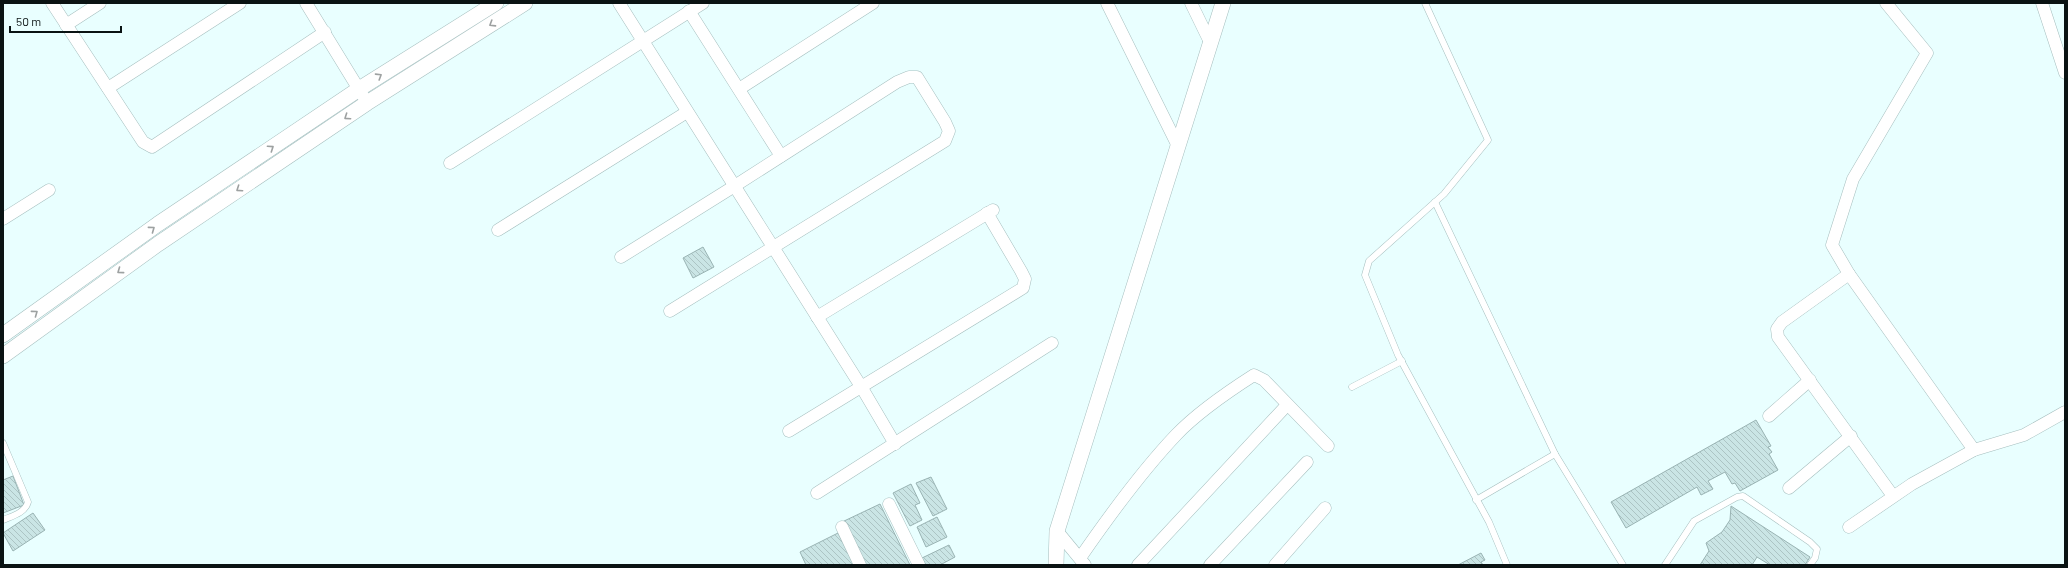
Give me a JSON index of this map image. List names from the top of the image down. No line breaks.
{"scale_bar":"50 m"}
